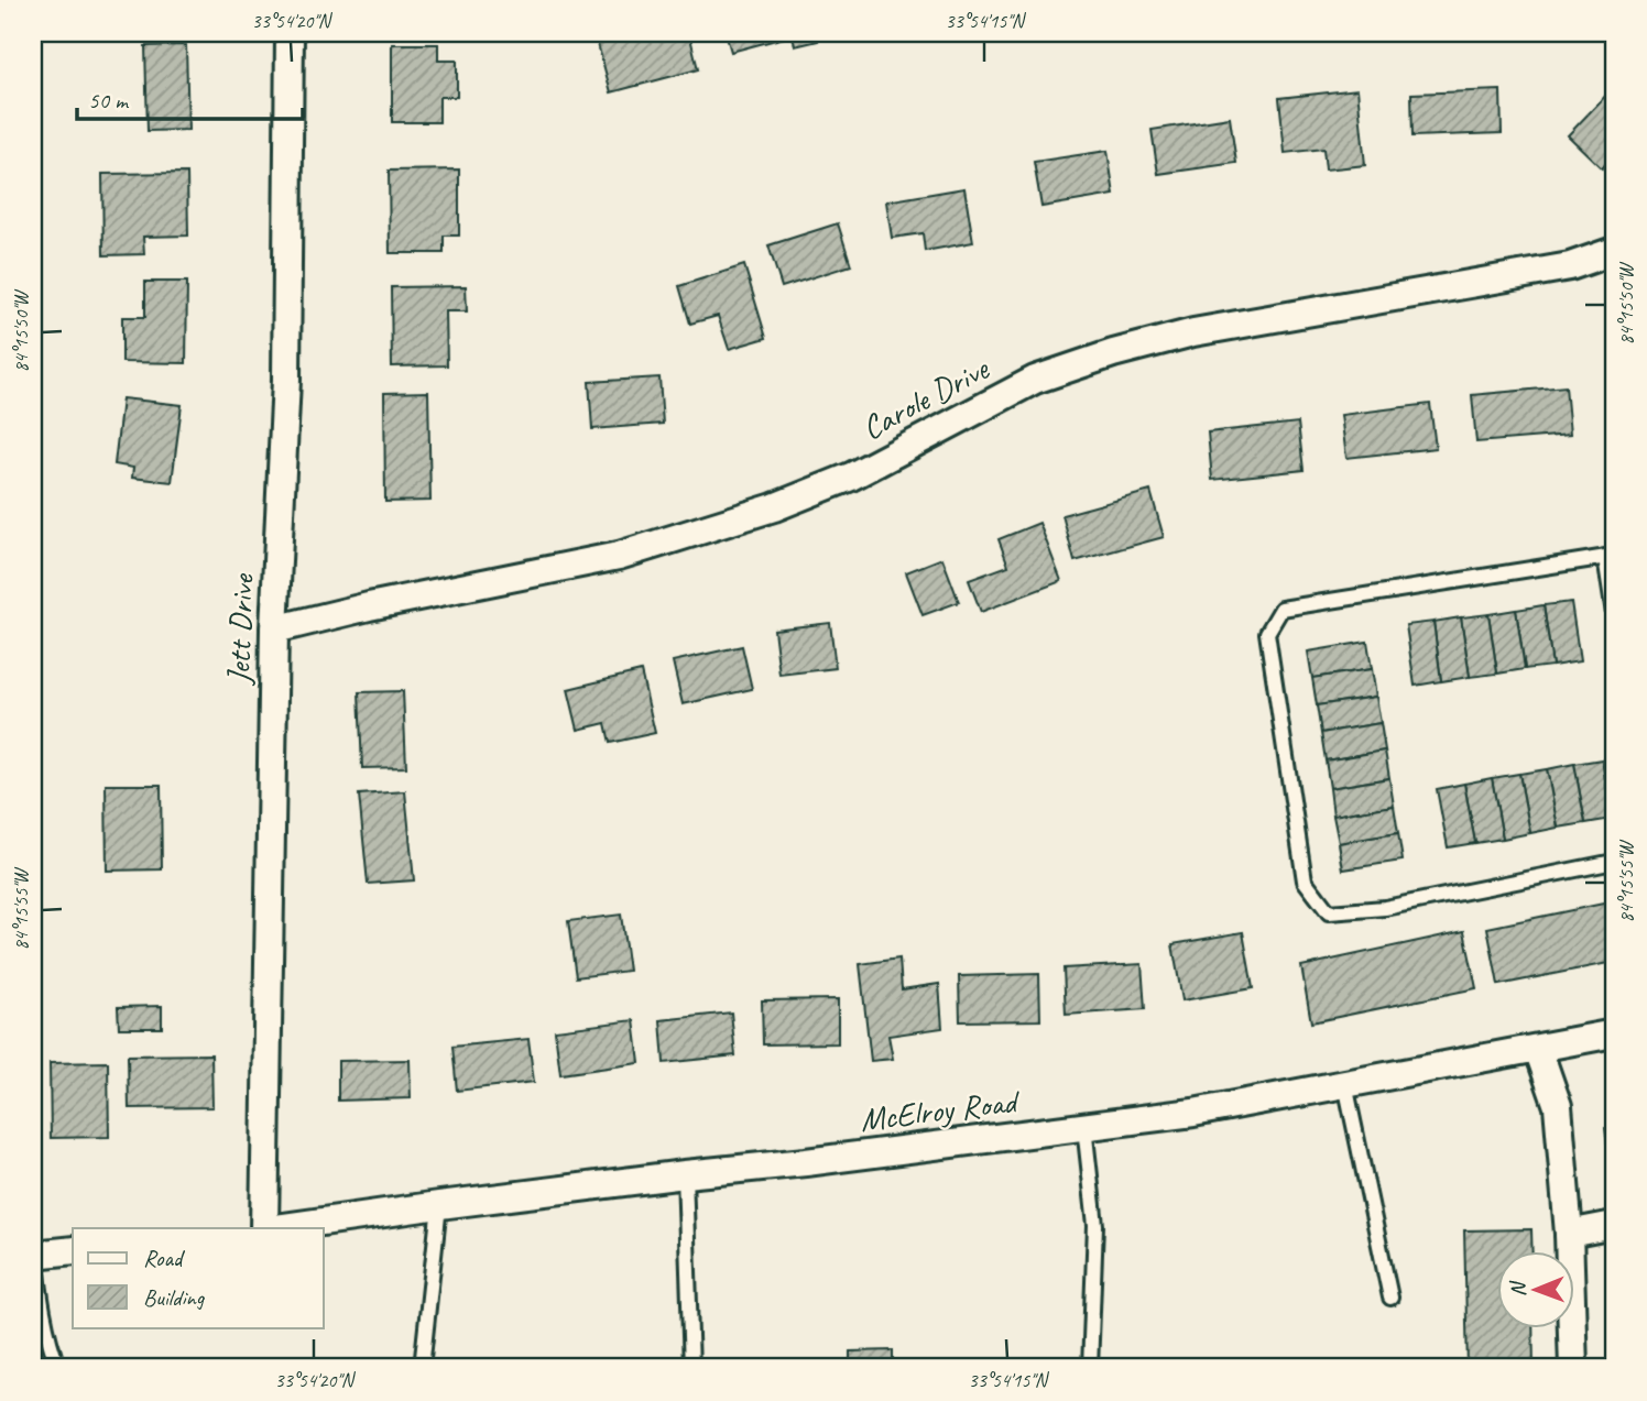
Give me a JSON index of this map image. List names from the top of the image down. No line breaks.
{"streets":{"street":["Carole Drive","Jett Drive","McElroy Road"]},"crossings":[["Carole Drive","Jett Drive"]],"legend":["Road","Building"],"scale_bar":"50 m","north":"left","coordinates":["33°54'20\"N","33°54'15\"N","84°15'50\"W","84°15'55\"W"]}
